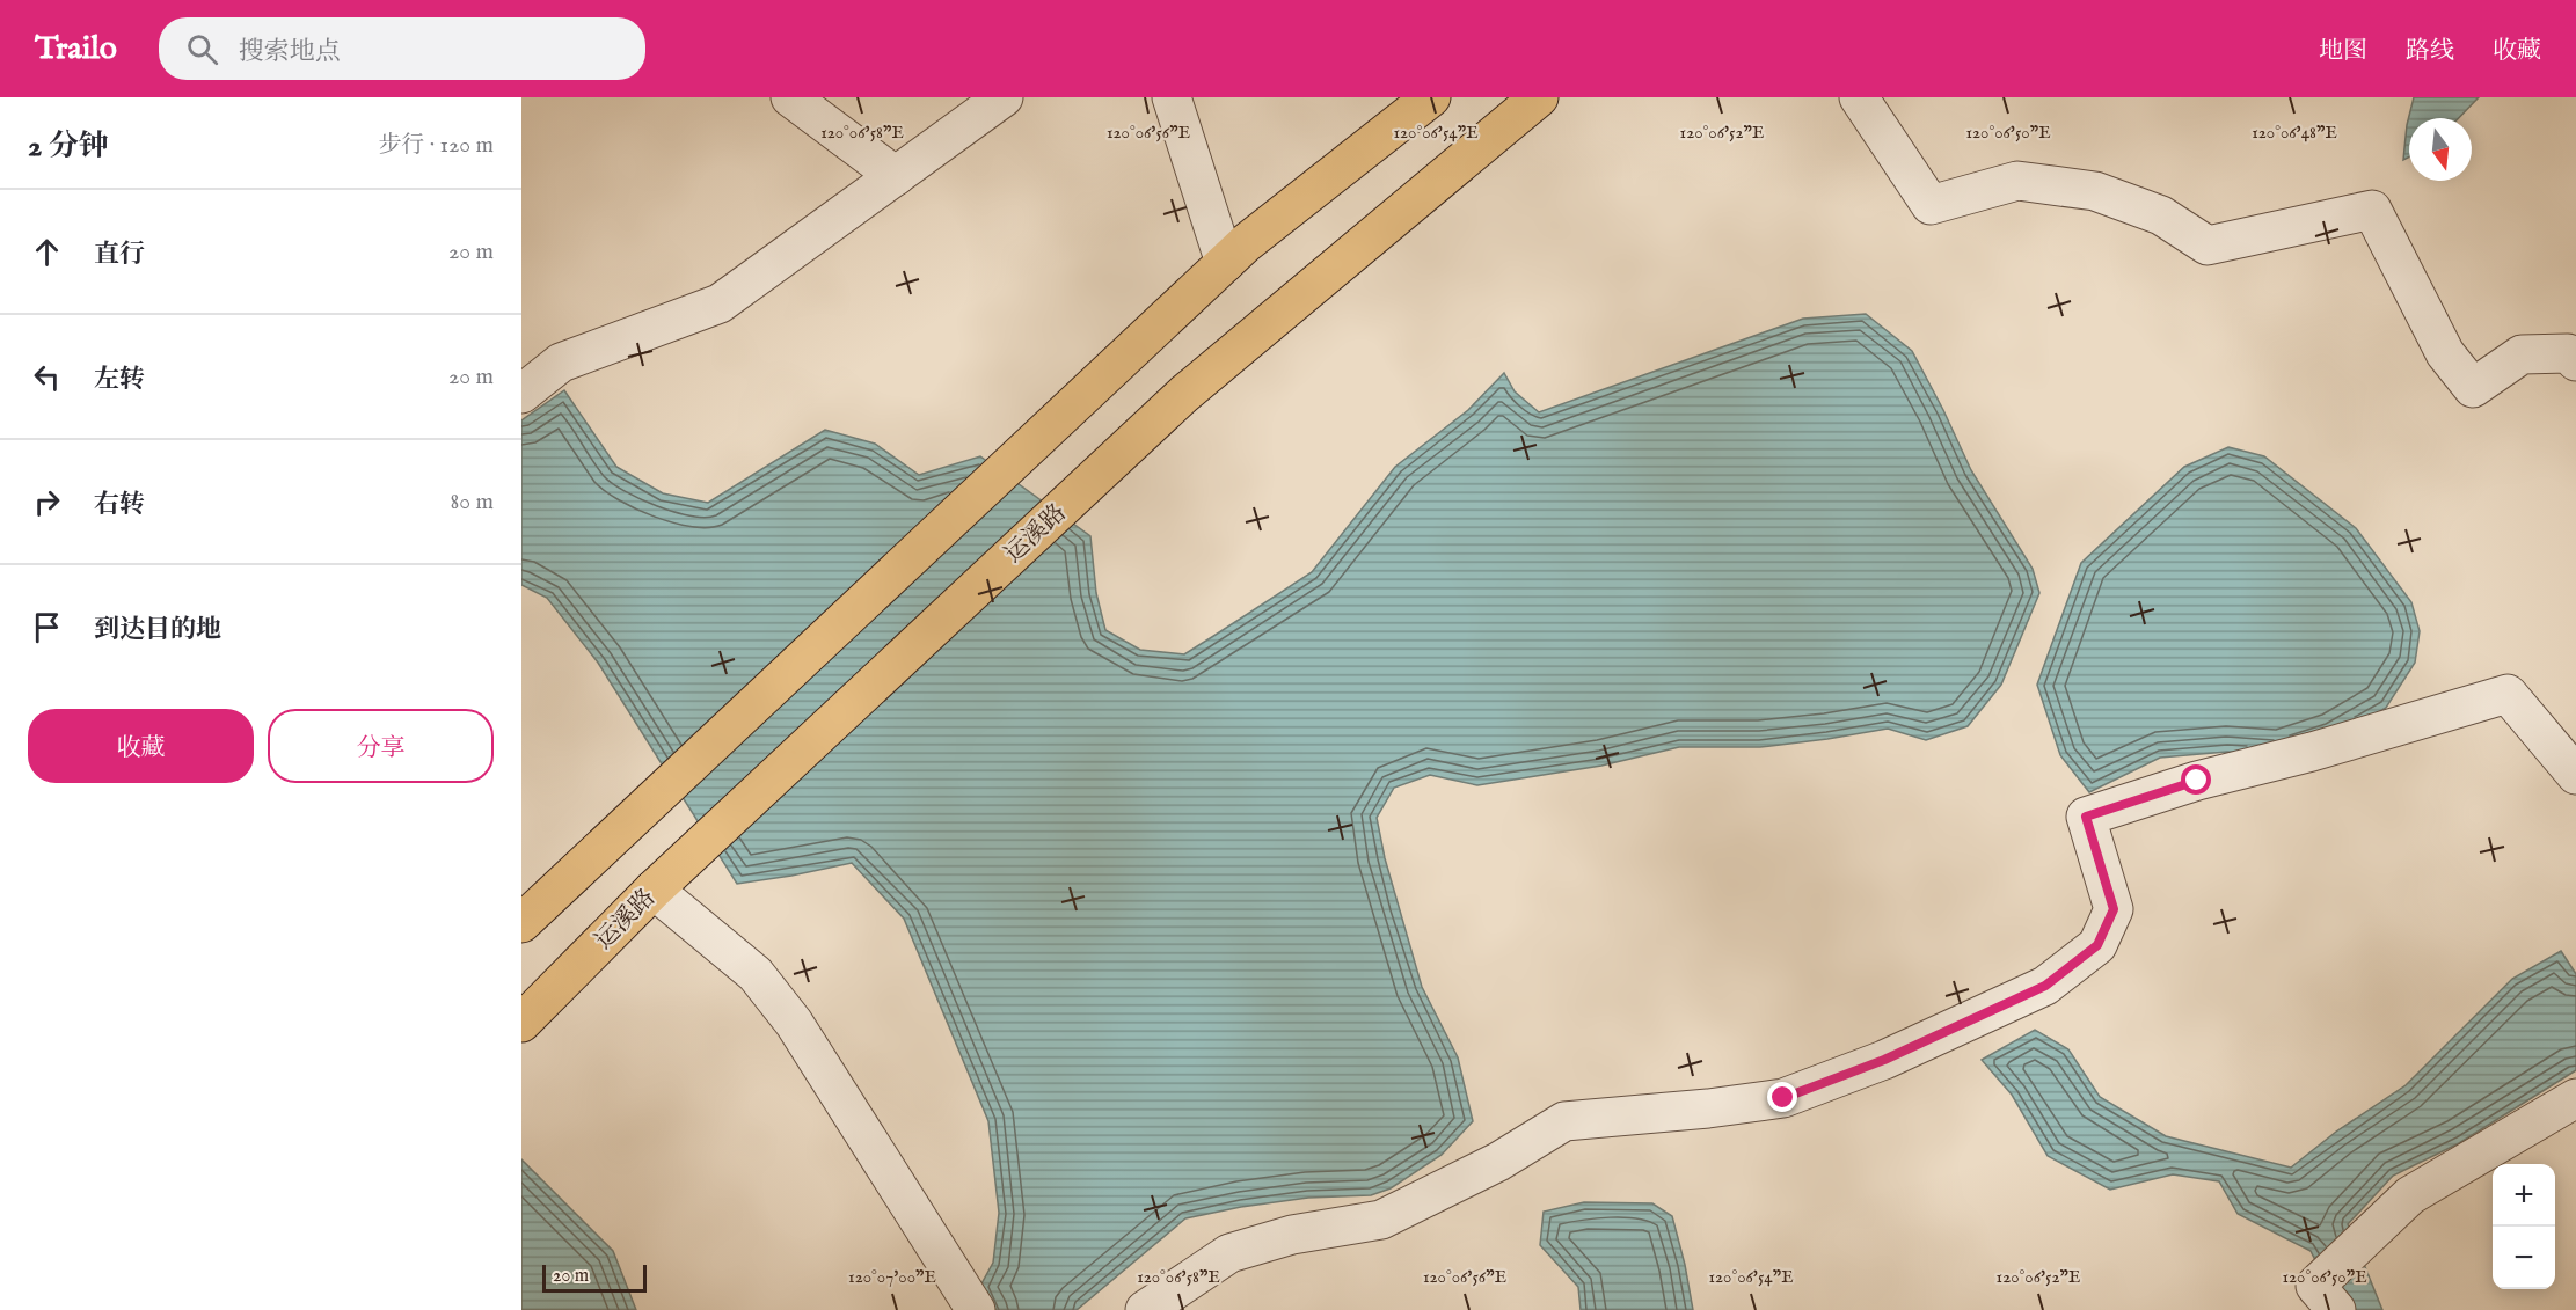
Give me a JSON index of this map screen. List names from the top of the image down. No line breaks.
{"streets":{"highway":["运溪路"]},"scale_bar":"20 m","north":"bottom","page":{"header":"Trailo","search":"搜索地点","nav":["地图","路线","收藏"],"heading":["2 分钟","步行 · 120 m"],"list":[["直行","20 m"],["左转","20 m"],["右转","80 m"],"到达目的地"],"buttons":["收藏","分享"],"map_buttons":["+","−"],"scale":"20 m"},"coordinates":["120°06'58\"E","120°06'56\"E","120°06'54\"E","120°06'52\"E","120°06'50\"E","120°06'48\"E","120°07'00\"E"]}
